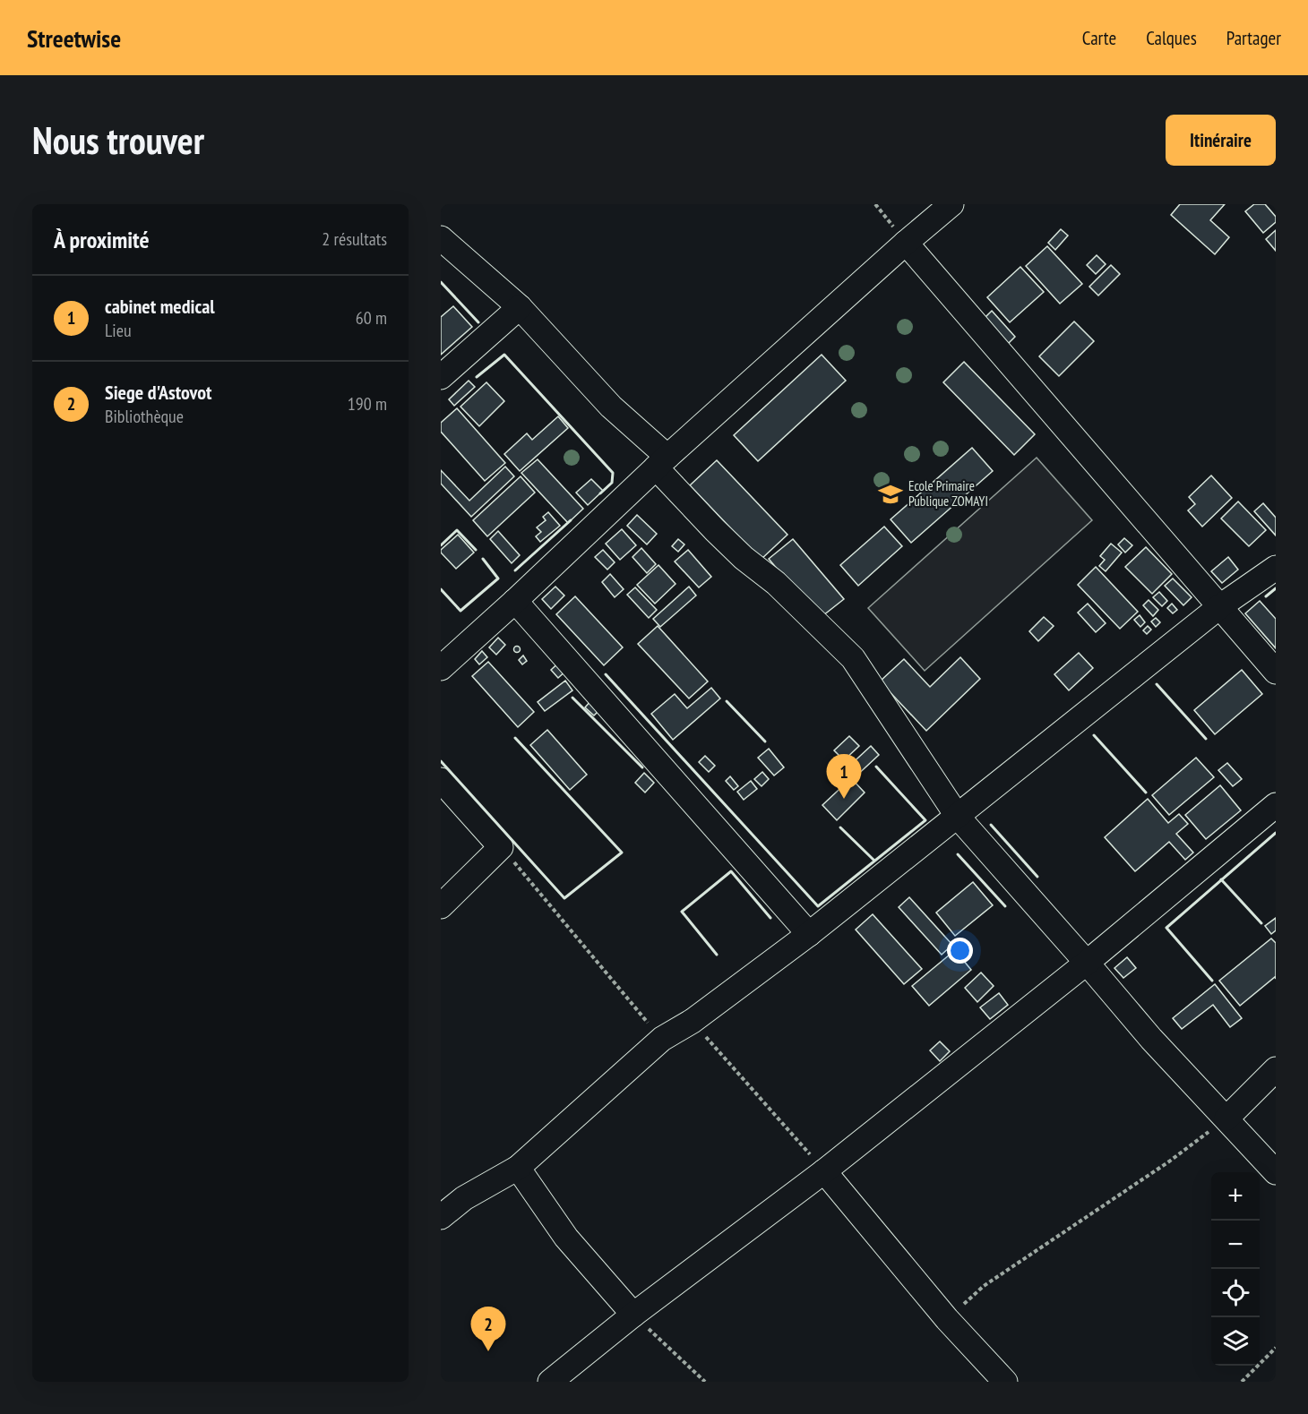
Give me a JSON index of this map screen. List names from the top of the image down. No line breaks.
{"places":{"school or university":["Ecole Primaire Publique ZOMAYI"]},"page":{"header":"Streetwise","nav":["Carte","Calques","Partager"],"buttons":"Itinéraire","title":"Nous trouver","heading":["À proximité","2 résultats"],"list":[{"mark":"1","name":"cabinet medical","note":"Lieu","value":"60 m"},{"mark":"2","name":"Siege d'Astovot","note":"Bibliothèque","value":"190 m"}],"pins":["1","2"],"map_buttons":["+","−"]}}
